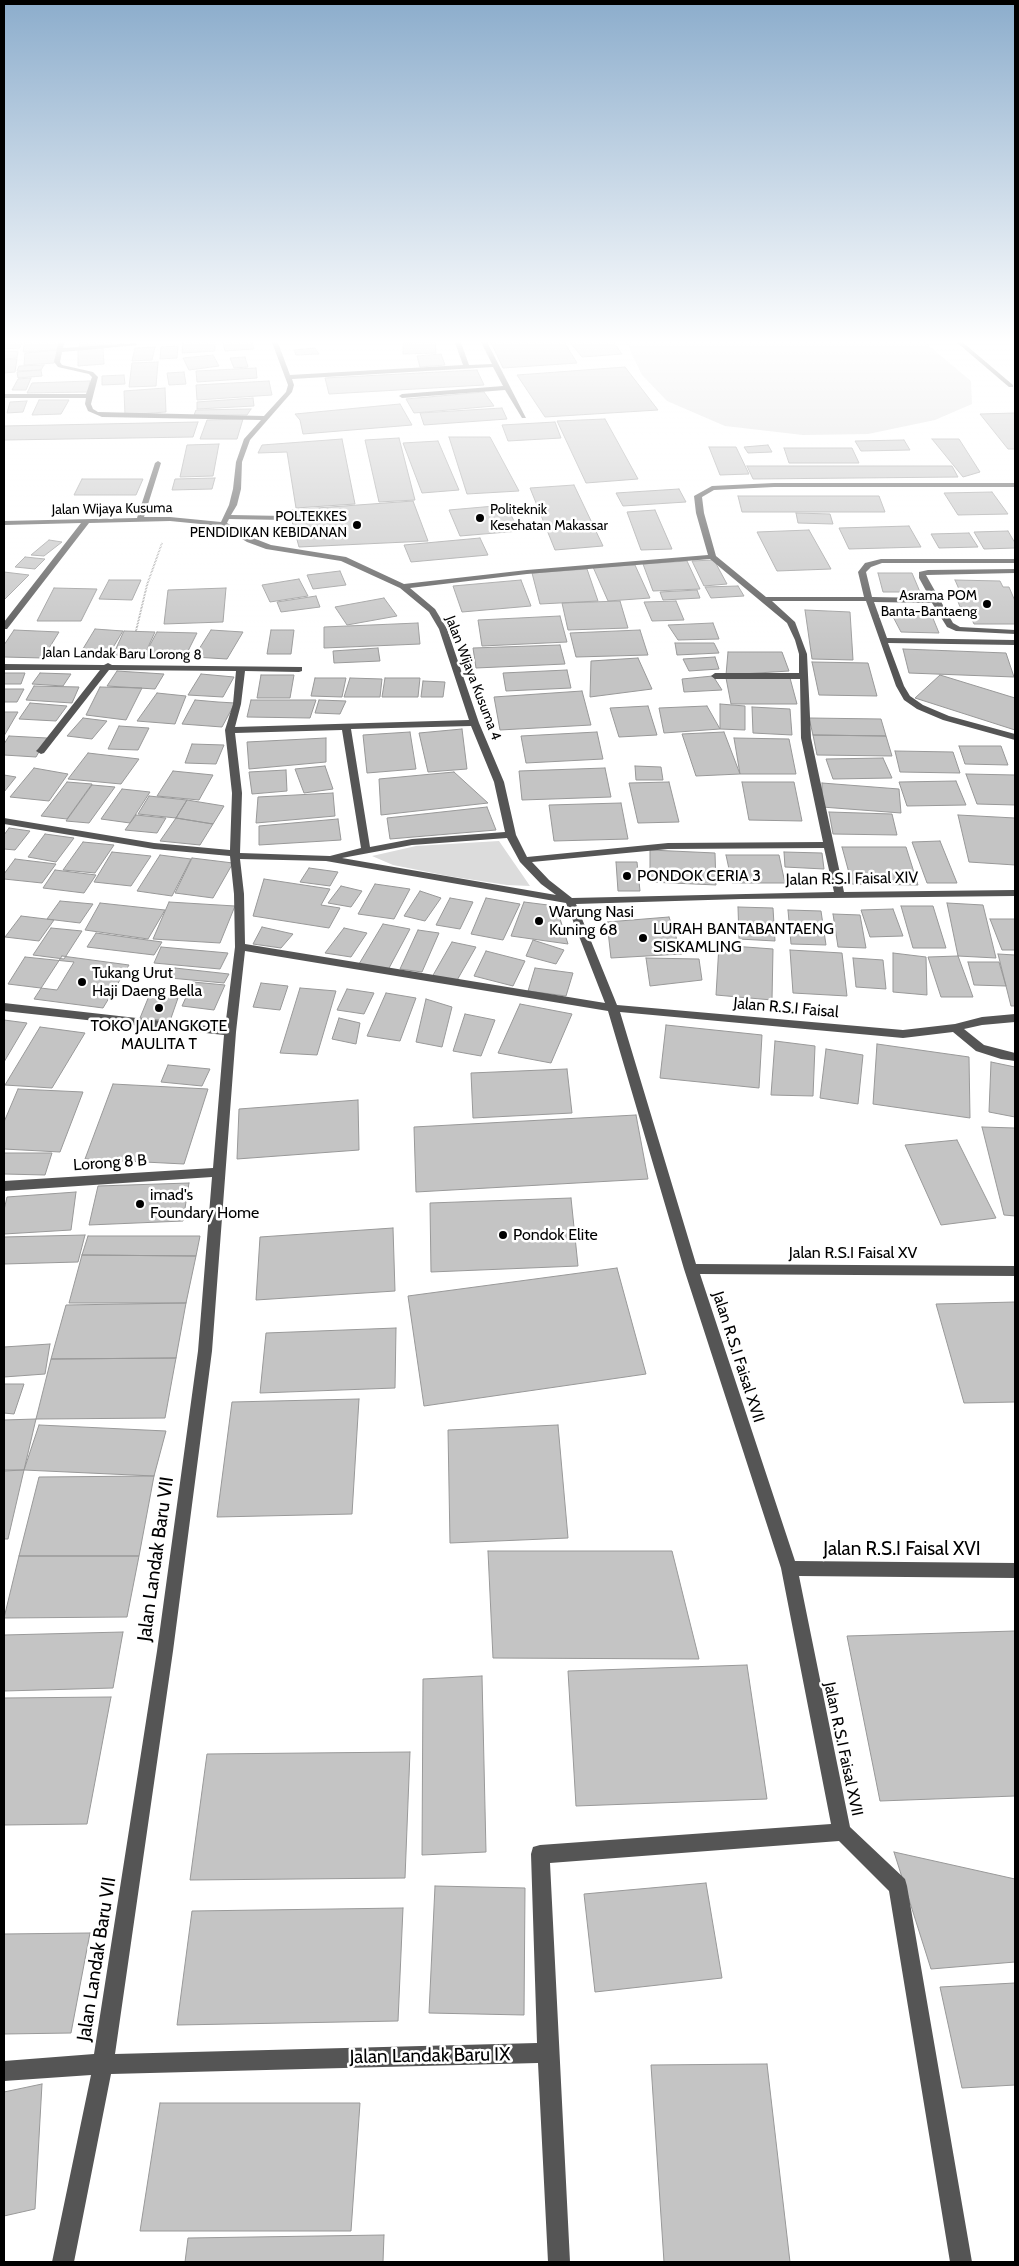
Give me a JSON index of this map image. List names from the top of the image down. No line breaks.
{"streets":{"street":["Jalan Wijaya Kusuma","Jalan Landak Baru Lorong 8","Jalan Wijaya Kusuma 4","Jalan R.S.I Faisal XIV","Jalan R.S.I Faisal","Lorong 8 B","Jalan R.S.I Faisal XV","Jalan R.S.I Faisal XVII","Jalan R.S.I Faisal XVI","Jalan Landak Baru VII","Jalan Landak Baru IX"]},"crossings":[["Jalan Wijaya Kusuma","Jalan Wijaya Kusuma 4"],["Jalan R.S.I Faisal XIV","Jalan R.S.I Faisal XVII"],["Jalan R.S.I Faisal","Jalan R.S.I Faisal XVII"],["Jalan R.S.I Faisal","Jalan Landak Baru VII"],["Lorong 8 B","Jalan Landak Baru VII"],["Jalan R.S.I Faisal XV","Jalan R.S.I Faisal XVII"],["Jalan R.S.I Faisal XVII","Jalan R.S.I Faisal XVI"],["Jalan Landak Baru VII","Jalan Landak Baru IX"]],"places":["Politeknik Kesehatan Makassar","POLTEKKES PENDIDIKAN KEBIDANAN","Asrama POM Banta-Bantaeng","PONDOK CERIA 3","Warung Nasi Kuning 68","LURAH BANTABANTAENG SISKAMLING","Tukang Urut Haji Daeng Bella","TOKO JALANGKOTE MAULITA T","imad's Foundary Home","Pondok Elite"]}
